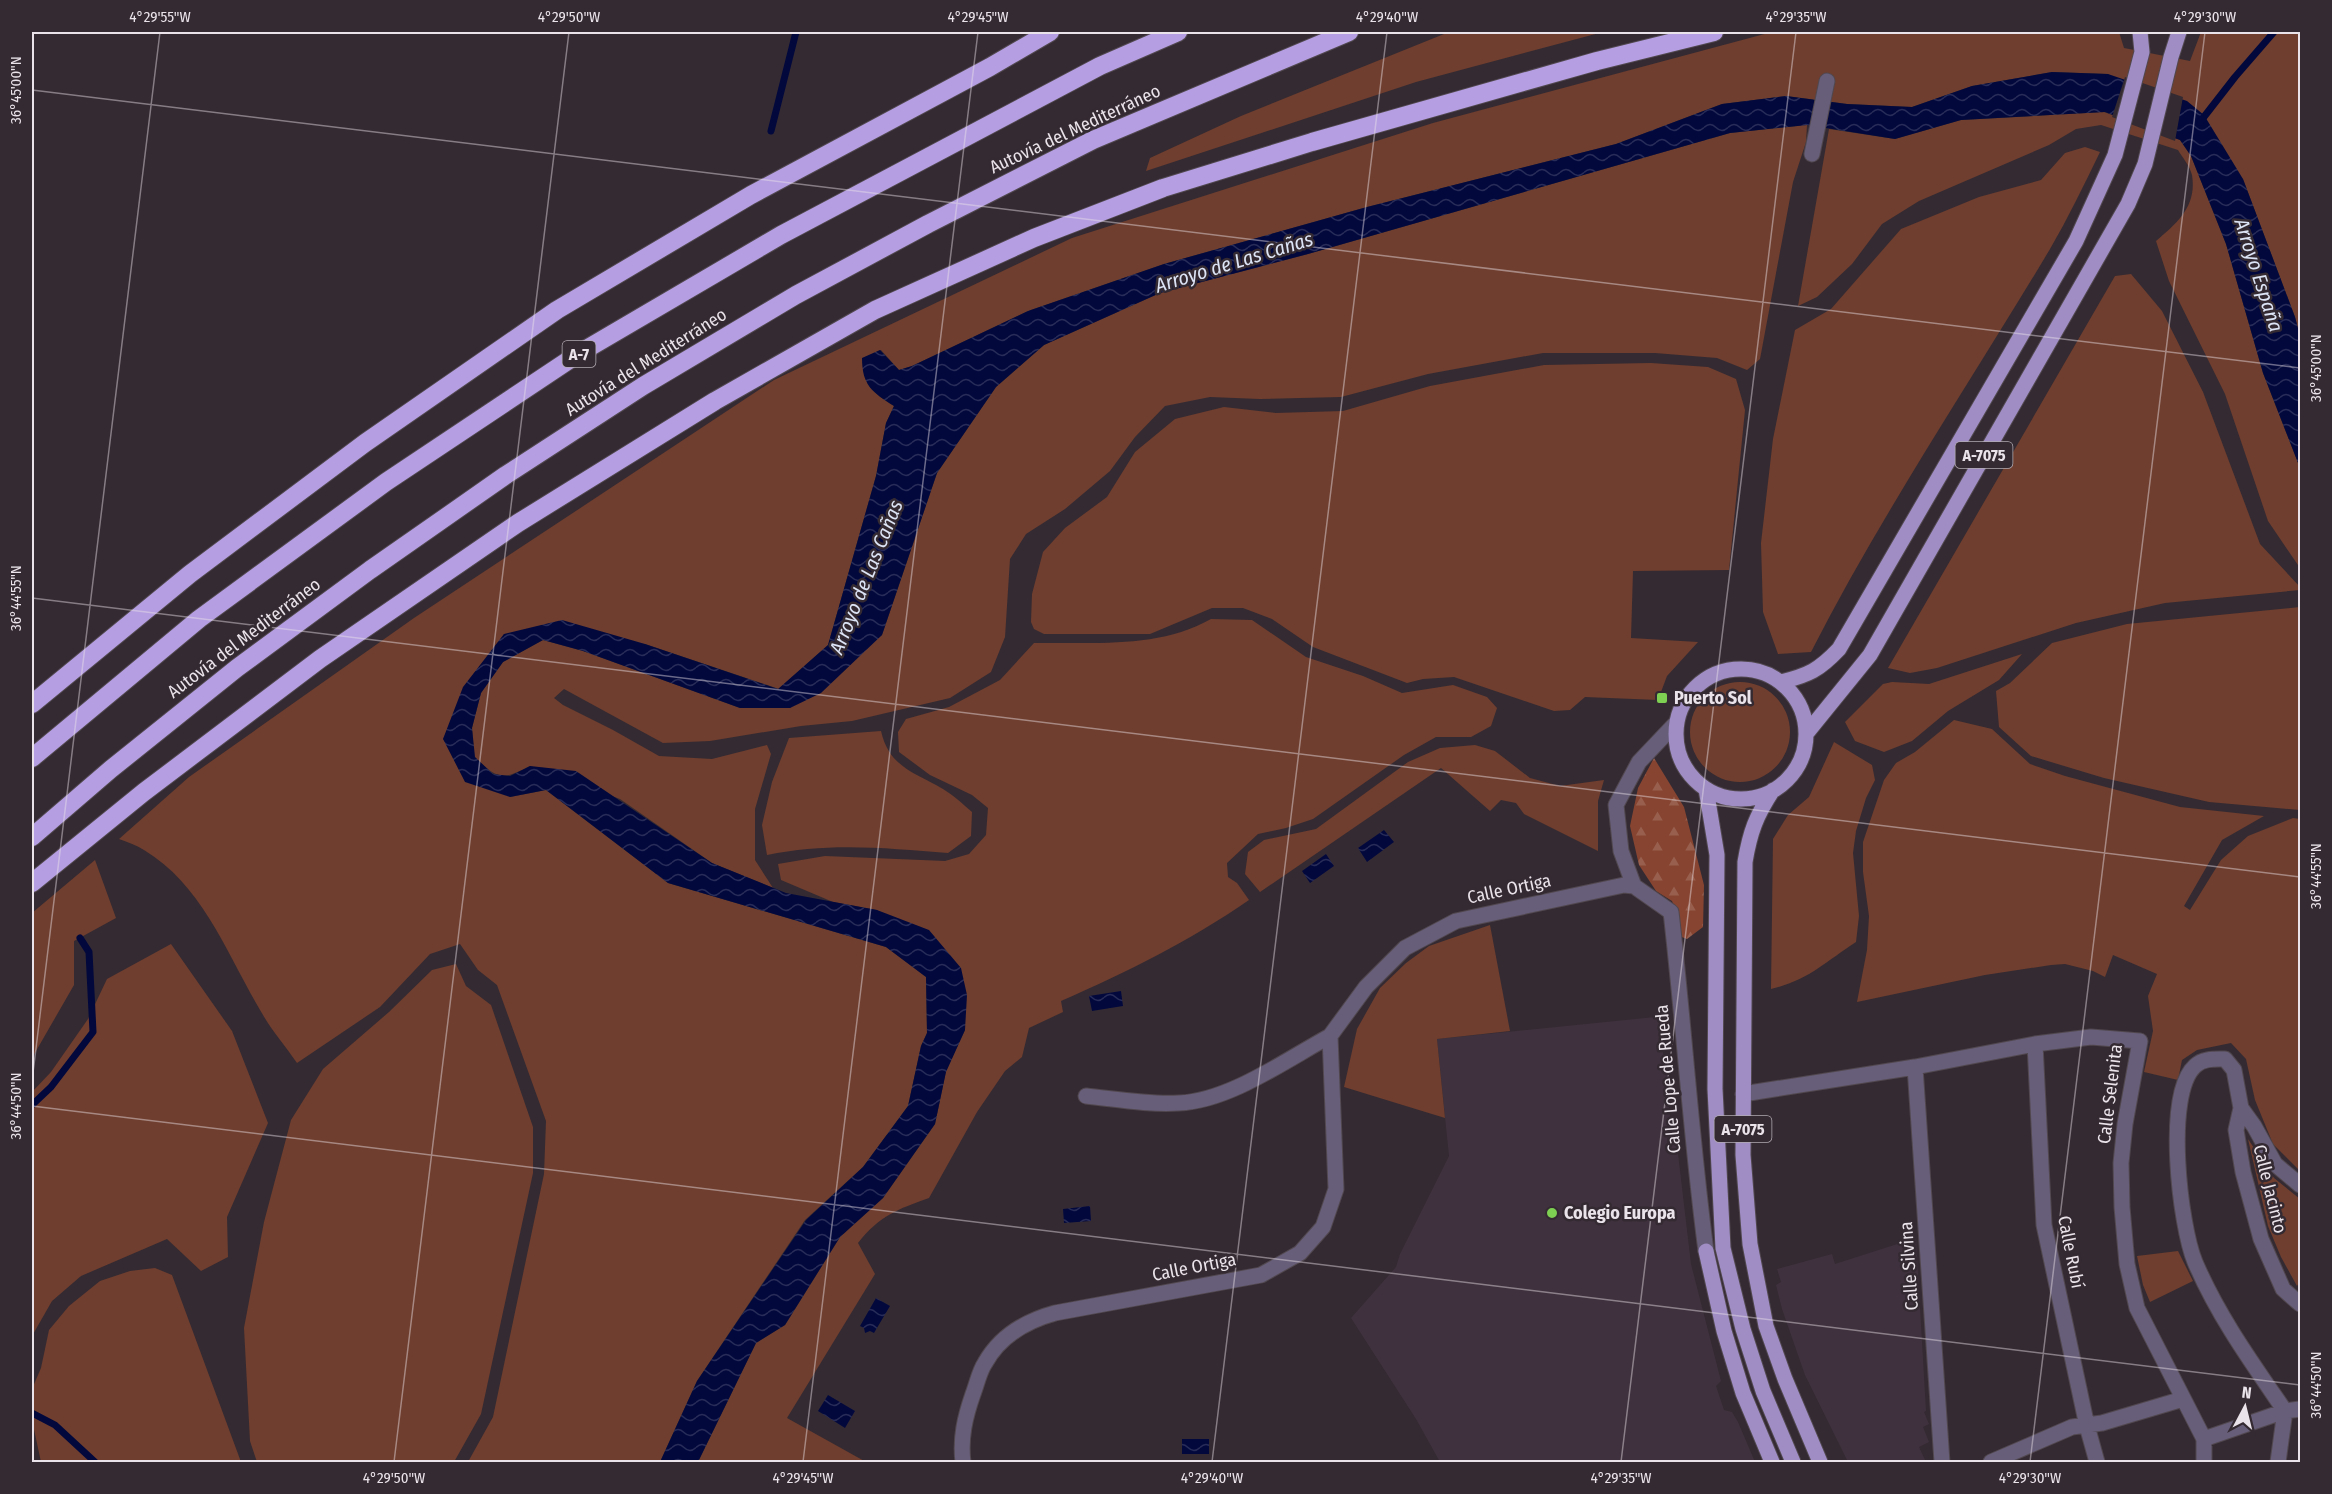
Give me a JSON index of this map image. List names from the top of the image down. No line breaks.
{"streets":{"highway":["Autovía del Mediterráneo","A-7"],"main road":["A-7075","Calle Lope de Rueda"],"street":["Calle Ortiga","Calle Selenita","Calle Jacinto","Calle Rubí","Calle Silvina"]},"crossings":[["A-7075","Calle Selenita"],["Calle Ortiga","Calle Lope de Rueda"],["Calle Selenita","Calle Rubí"],["Calle Selenita","Calle Silvina"]],"water":["Arroyo de Las Cañas","Arroyo España"],"places":{"transit":["Puerto Sol"],"other":["Colegio Europa"]},"north":"top","coordinates":["4°29'55\"W","4°29'50\"W","4°29'45\"W","4°29'40\"W","4°29'35\"W","4°29'30\"W","36°45'00\"N","36°44'55\"N","36°44'50\"N"]}
